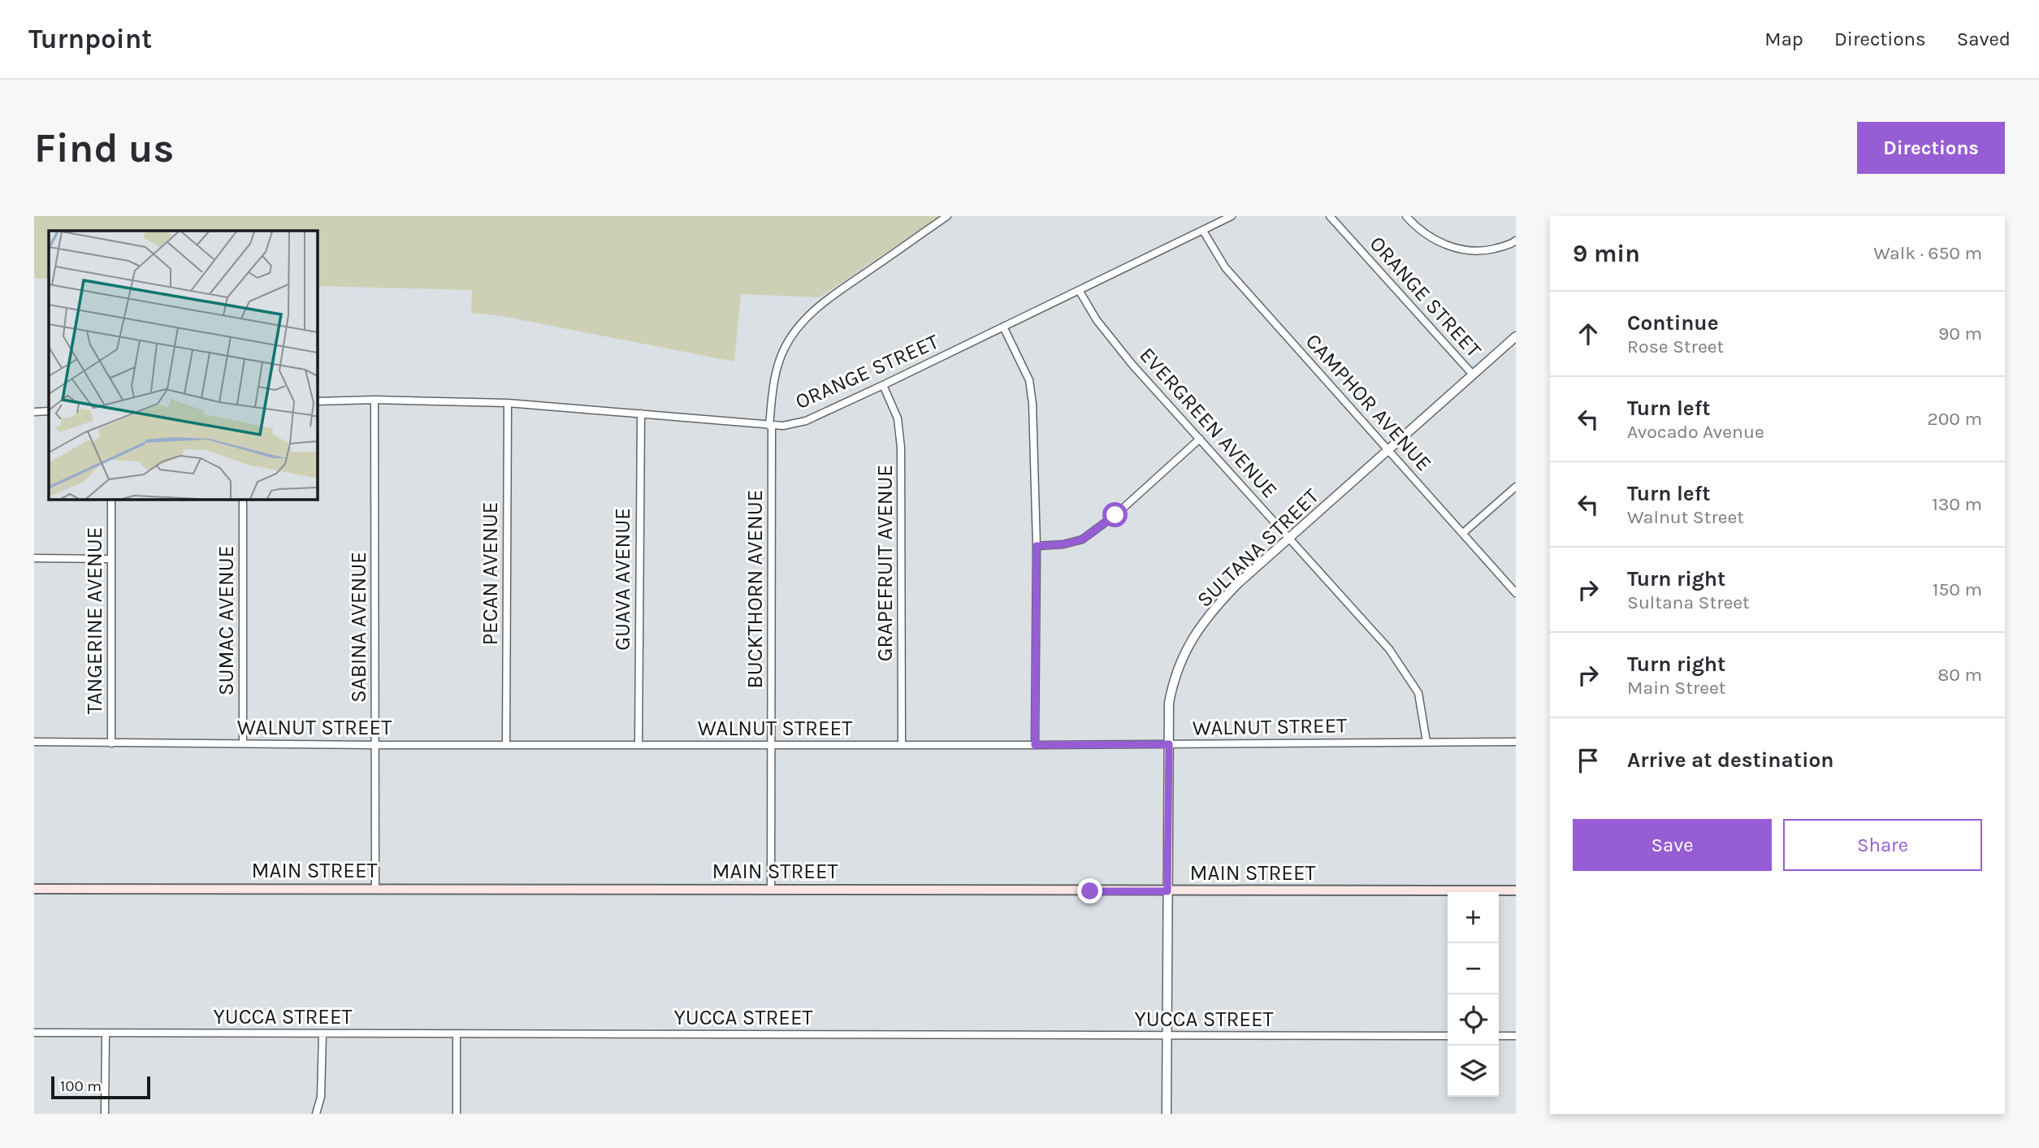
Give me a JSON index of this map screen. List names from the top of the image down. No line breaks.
{"streets":{"main road":["MAIN STREET"],"street":["ORANGE STREET","CAMPHOR AVENUE","EVERGREEN AVENUE","SULTANA STREET","GRAPEFRUIT AVENUE","PECAN AVENUE","GUAVA AVENUE","BUCKTHORN AVENUE","TANGERINE AVENUE","SUMAC AVENUE","SABINA AVENUE","WALNUT STREET","YUCCA STREET"]},"crossings":[["ORANGE STREET","CAMPHOR AVENUE"],["ORANGE STREET","EVERGREEN AVENUE"],["ORANGE STREET","SULTANA STREET"],["ORANGE STREET","GRAPEFRUIT AVENUE"],["ORANGE STREET","PECAN AVENUE"],["ORANGE STREET","GUAVA AVENUE"],["ORANGE STREET","BUCKTHORN AVENUE"],["ORANGE STREET","SABINA AVENUE"],["CAMPHOR AVENUE","SULTANA STREET"],["EVERGREEN AVENUE","SULTANA STREET"],["EVERGREEN AVENUE","WALNUT STREET"],["SULTANA STREET","WALNUT STREET"],["SULTANA STREET","MAIN STREET"],["SULTANA STREET","YUCCA STREET"],["GRAPEFRUIT AVENUE","WALNUT STREET"],["PECAN AVENUE","WALNUT STREET"],["GUAVA AVENUE","WALNUT STREET"],["BUCKTHORN AVENUE","WALNUT STREET"],["BUCKTHORN AVENUE","MAIN STREET"],["TANGERINE AVENUE","WALNUT STREET"],["SUMAC AVENUE","WALNUT STREET"],["SABINA AVENUE","WALNUT STREET"],["SABINA AVENUE","MAIN STREET"]],"scale_bar":"100 m","page":{"header":"Turnpoint","nav":["Map","Directions","Saved"],"buttons":["Directions",["Save","Share"]],"title":"Find us","heading":["9 min","Walk · 650 m"],"list":[["Continue","Rose Street","90 m"],["Turn left","Avocado Avenue","200 m"],["Turn left","Walnut Street","130 m"],["Turn right","Sultana Street","150 m"],["Turn right","Main Street","80 m"],"Arrive at destination"],"map_buttons":["+","−"],"scale":"100 m"}}
